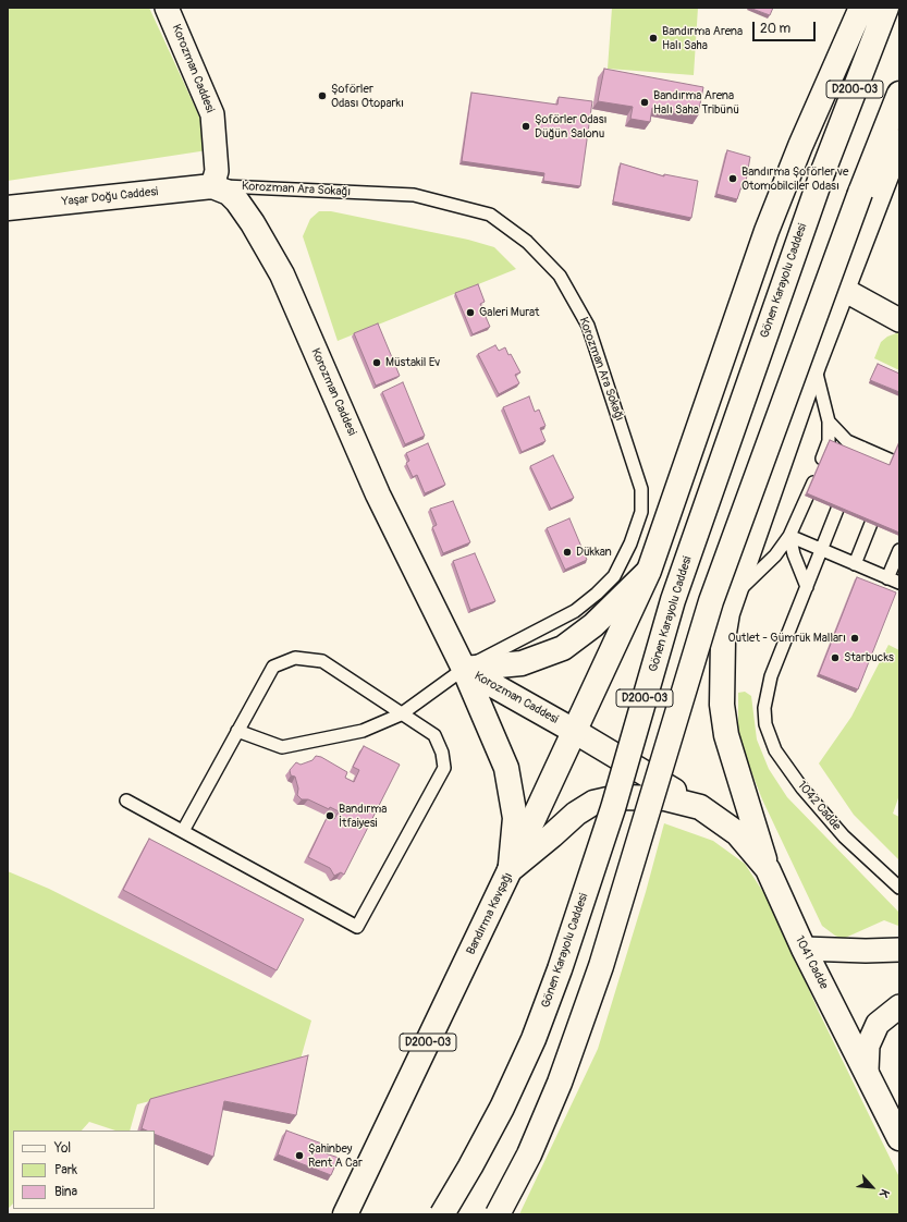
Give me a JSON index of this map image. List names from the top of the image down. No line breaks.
{"streets":{"main road":["Korozman Caddesi","D200-03","Yaşar Doğu Caddesi","Gönen Karayolu Caddesi","Bandırma Kavşağı","1041 Cadde"],"lane":["Korozman Ara Sokağı","1042 Cadde"]},"crossings":[["Korozman Caddesi","D200-03"],["Korozman Caddesi","Korozman Ara Sokağı"],["Korozman Caddesi","Yaşar Doğu Caddesi"],["D200-03","Bandırma Kavşağı"],["Korozman Ara Sokağı","Yaşar Doğu Caddesi"],["Bandırma Kavşağı","1041 Cadde"]],"places":["Bandırma Arena Halı Saha","Şoförler Odası Otoparkı","Bandırma Arena Halı Saha Tribünü","Şoförler Odası Düğün Salonu","Bandırma Şoförler ve Otomobilciler Odası","Galeri Murat","Müstakil Ev","Dükkan","Outlet - Gümrük Malları","Starbucks","Bandırma İtfaiyesi","Şahinbey Rent A Car"],"legend":["Yol","Park","Bina"],"scale_bar":"20 m","north":"bottom right"}
